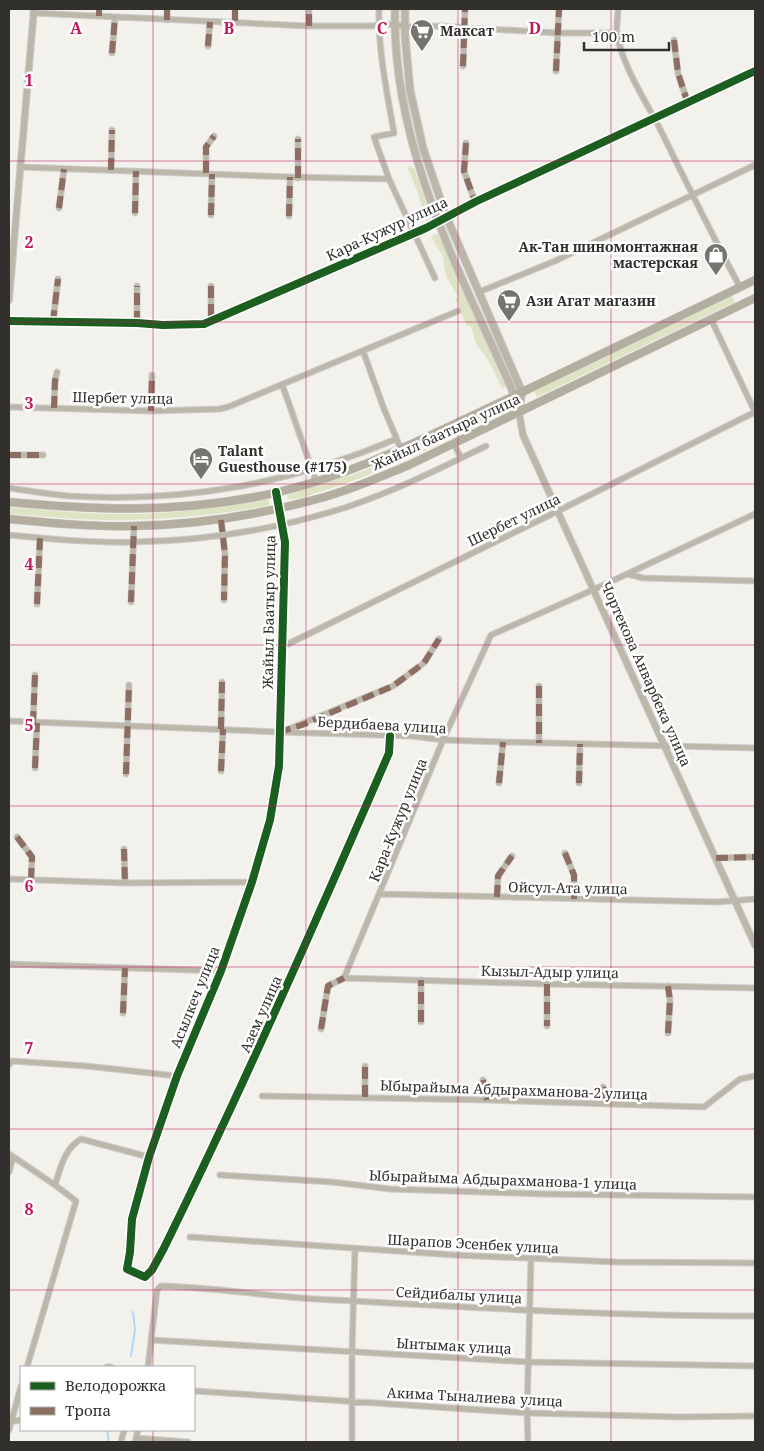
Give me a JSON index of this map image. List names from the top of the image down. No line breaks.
{"streets":{"main road":["Жайыл баатыра улица"],"street":["Кара-Кужур улица","Шербет улица","Жайыл Баатыр улица","Чортекова Анварбека улица","Бердибаева улица","Ойсул-Ата улица","Кызыл-Адыр улица","Асылкеч улица","Азем улица","Ыбырайыма Абдырахманова-2 улица","Ыбырайыма Абдырахманова-1 улица","Шарапов Эсенбек улица","Сейдибалы улица","Ынтымак улица","Акима Тыналиева улица"]},"crossings":[["Кара-Кужур улица","Чортекова Анварбека улица"],["Кара-Кужур улица","Бердибаева улица"],["Кара-Кужур улица","Ойсул-Ата улица"],["Кара-Кужур улица","Кызыл-Адыр улица"],["Шербет улица","Жайыл Баатыр улица"],["Шербет улица","Чортекова Анварбека улица"],["Жайыл баатыра улица","Жайыл Баатыр улица"],["Жайыл баатыра улица","Чортекова Анварбека улица"],["Жайыл Баатыр улица","Бердибаева улица"],["Жайыл Баатыр улица","Асылкеч улица"],["Чортекова Анварбека улица","Бердибаева улица"],["Чортекова Анварбека улица","Ойсул-Ата улица"],["Бердибаева улица","Асылкеч улица"],["Бердибаева улица","Азем улица"],["Асылкеч улица","Азем улица"],["Сейдибалы улица","Ынтымак улица"]],"places":{"supermarket":["Максат","Ази Агат магазин"],"shop":["Ак-Тан шиномонтажная мастерская"],"hotel":["Talant Guesthouse (#175)"]},"legend":["Велодорожка","Тропа"],"scale_bar":"100 m","grid":{"columns":["A","B","C","D"],"rows":["1","2","3","4","5","6","7","8"]}}
